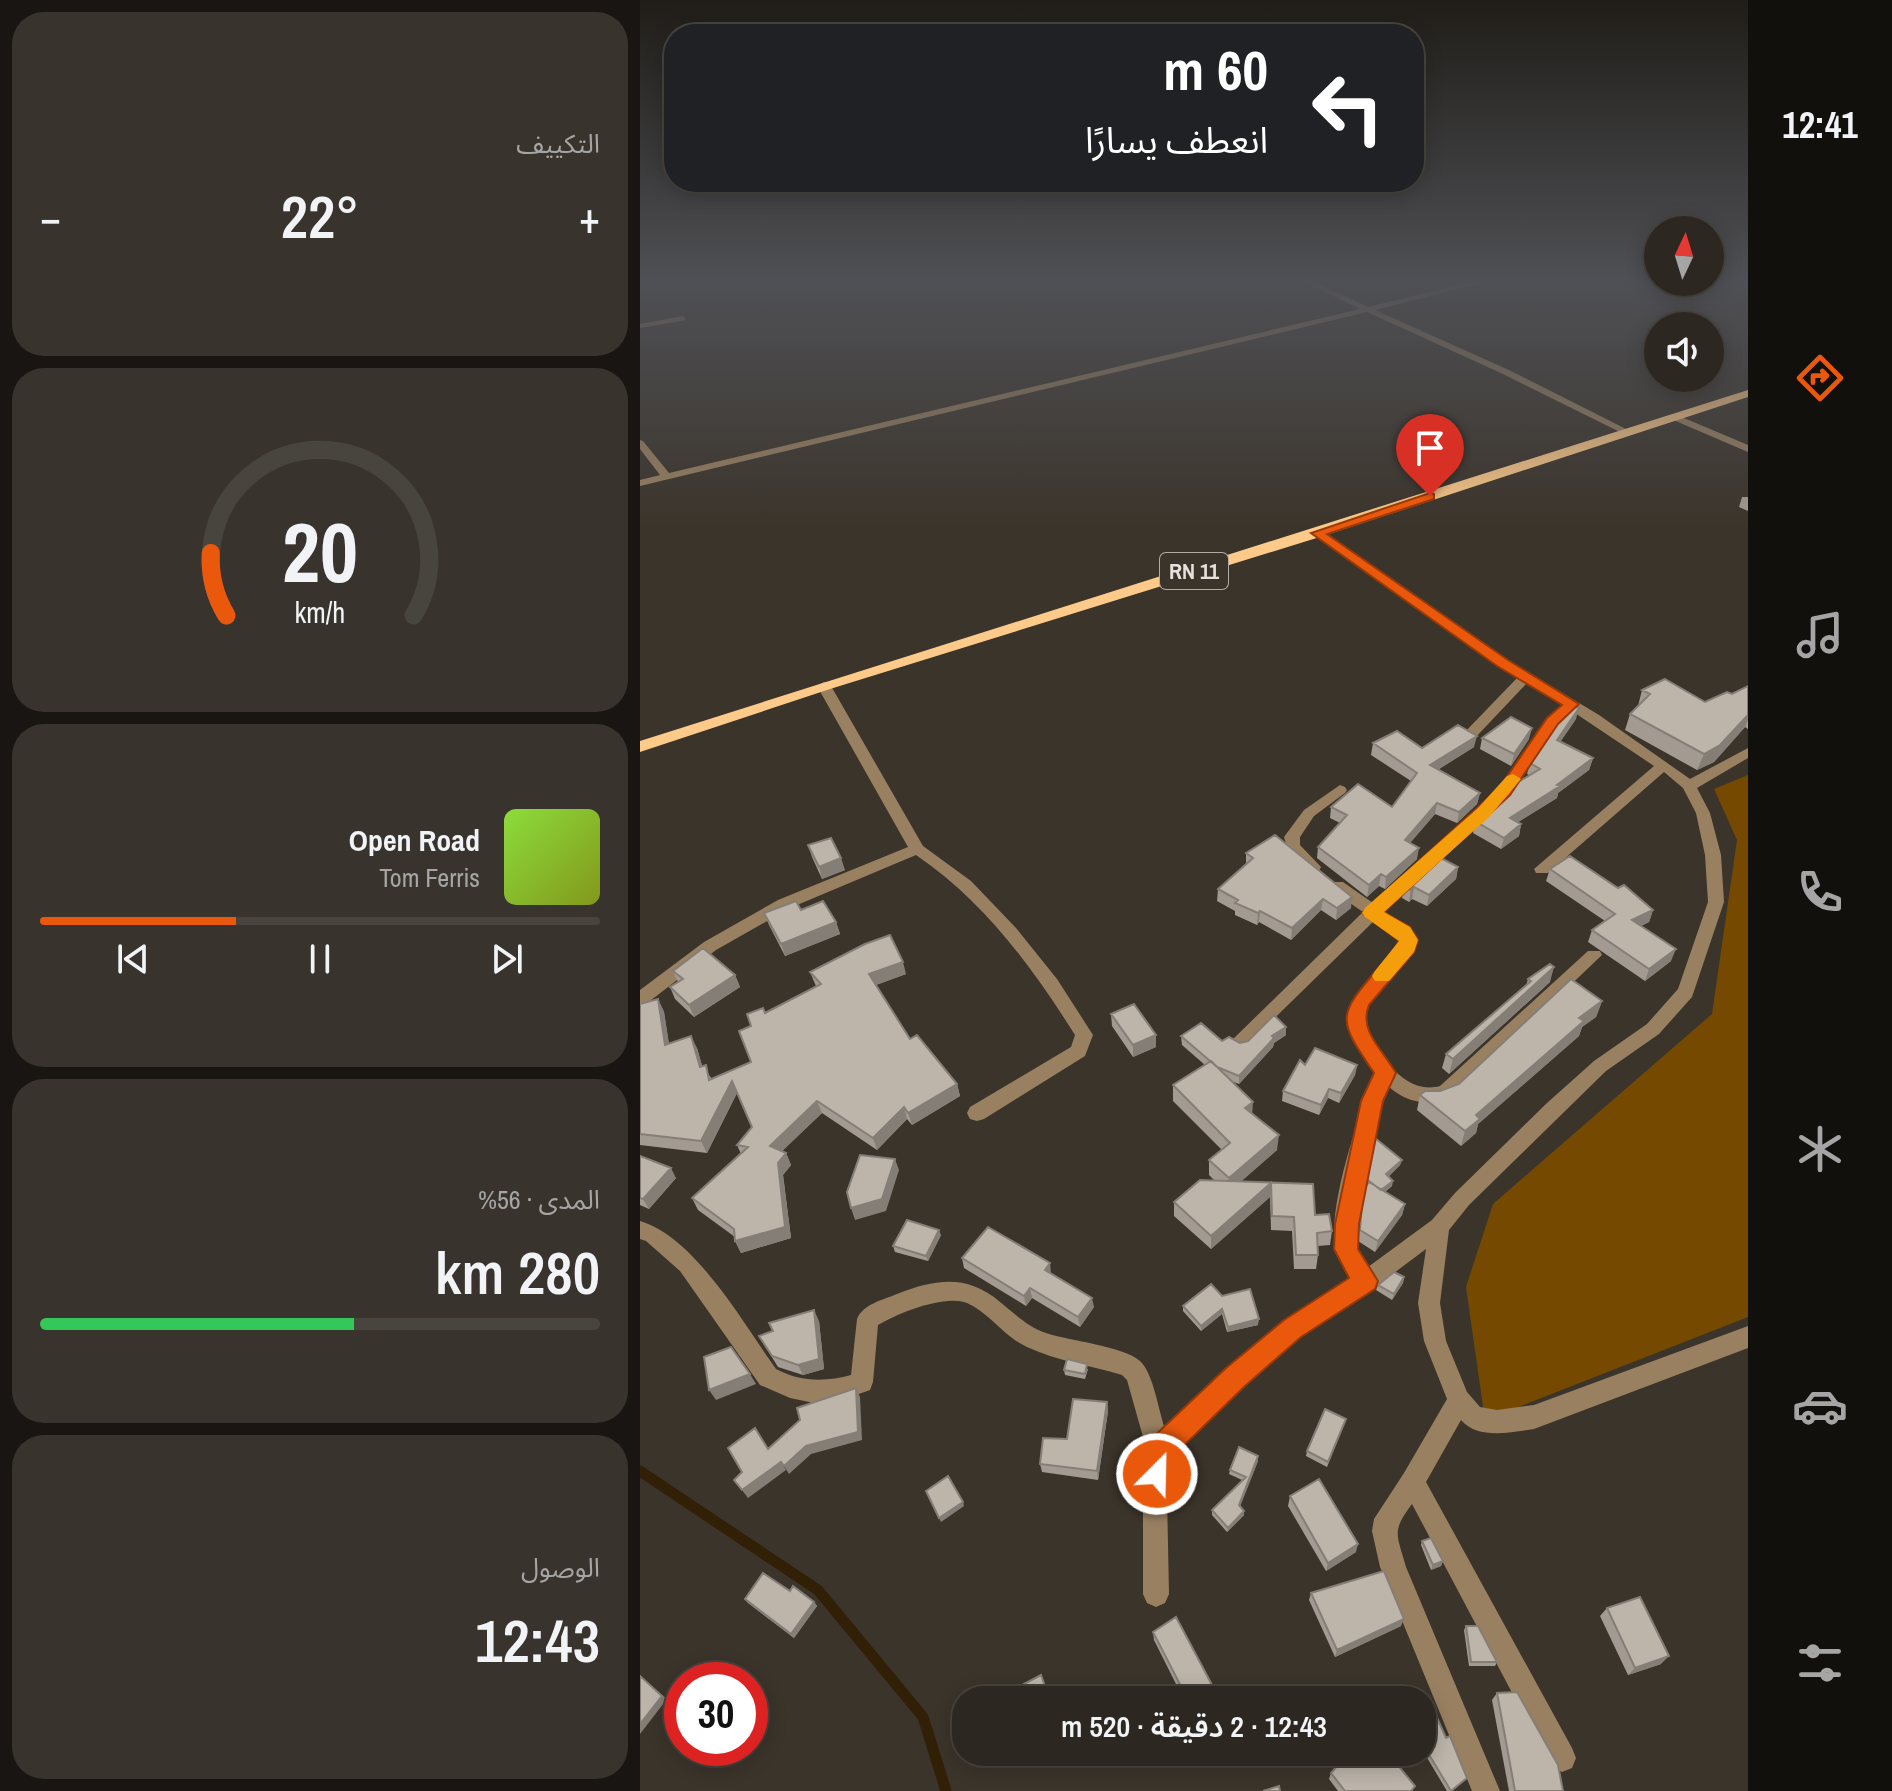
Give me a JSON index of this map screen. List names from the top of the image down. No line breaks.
{"streets":{"main road":["RN 11"]},"north":"top","page":{"tabs":"12:41","tile":["التكييف",["المدى · 56%","280 km"],["الوصول","12:43"]],"turn":["60 m","انعطف يسارًا"],"heat":["−","22°","+"],"song":["Open Road","Tom Ferris"],"limit":"30","trip":"12:43 · 2 دقيقة · 520 m","gauge":["20","km/h"]}}
